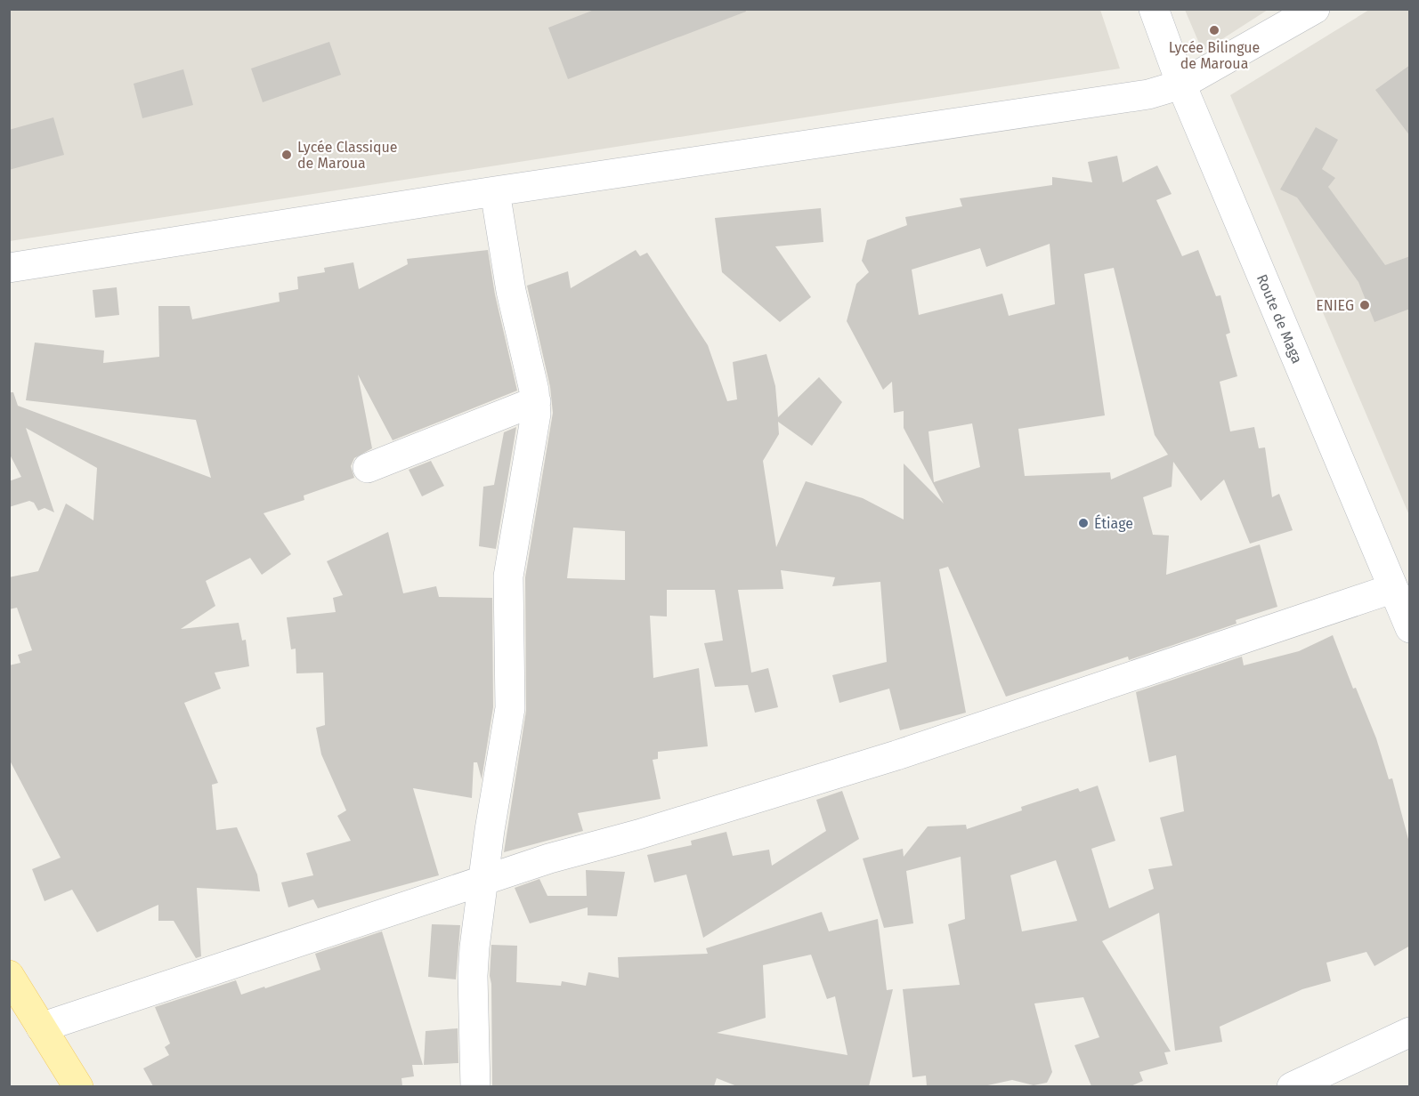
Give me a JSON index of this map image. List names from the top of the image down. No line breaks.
{"streets":{"street":["Route de Maga"]},"places":["Lycée Bilingue de Maroua","Lycée Classique de Maroua","ENIEG","Étiage"]}
